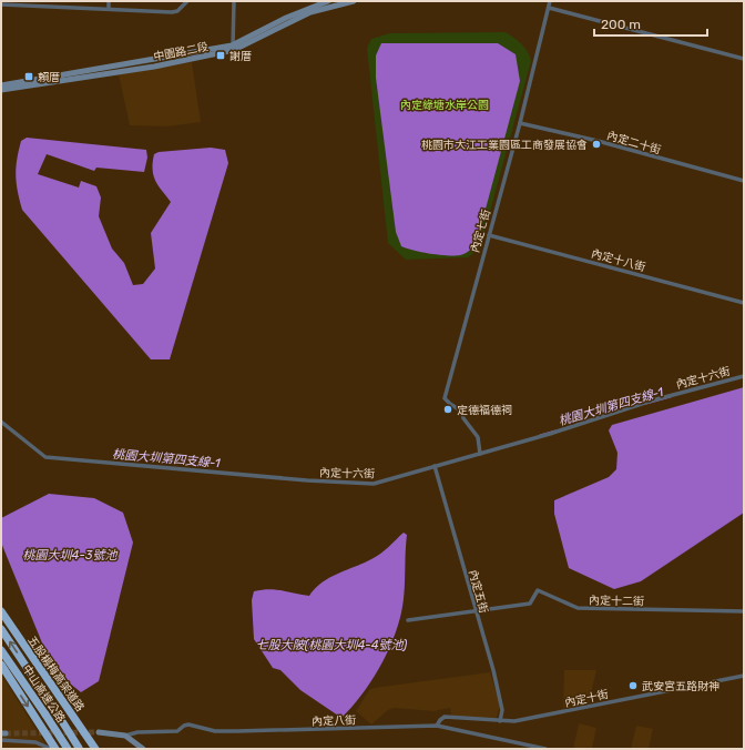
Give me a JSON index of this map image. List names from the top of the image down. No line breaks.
{"streets":{"highway":["五股楊梅高架道路","中山高速公路"],"main road":["中園路二段"],"street":["內定二十街","內定七街","內定十八街","內定十六街","內定五街","內定十二街","內定十街","內定八街"]},"crossings":[["內定二十街","內定七街"],["內定七街","內定十八街"],["內定七街","內定十六街"],["內定十六街","內定五街"],["內定五街","內定十二街"],["內定五街","內定十街"],["內定十街","內定八街"]],"water":["桃園大圳第四支線-1","桃園大圳4-3號池","七股大陂(桃園大圳4-4號池)"],"parks":["內定綠塘水岸公園"],"places":{"transit":["謝厝","賴厝"],"other":["桃園市大江工業園區工商發展協會","定德福德祠","武安宮五路財神"]},"scale_bar":"200 m"}
